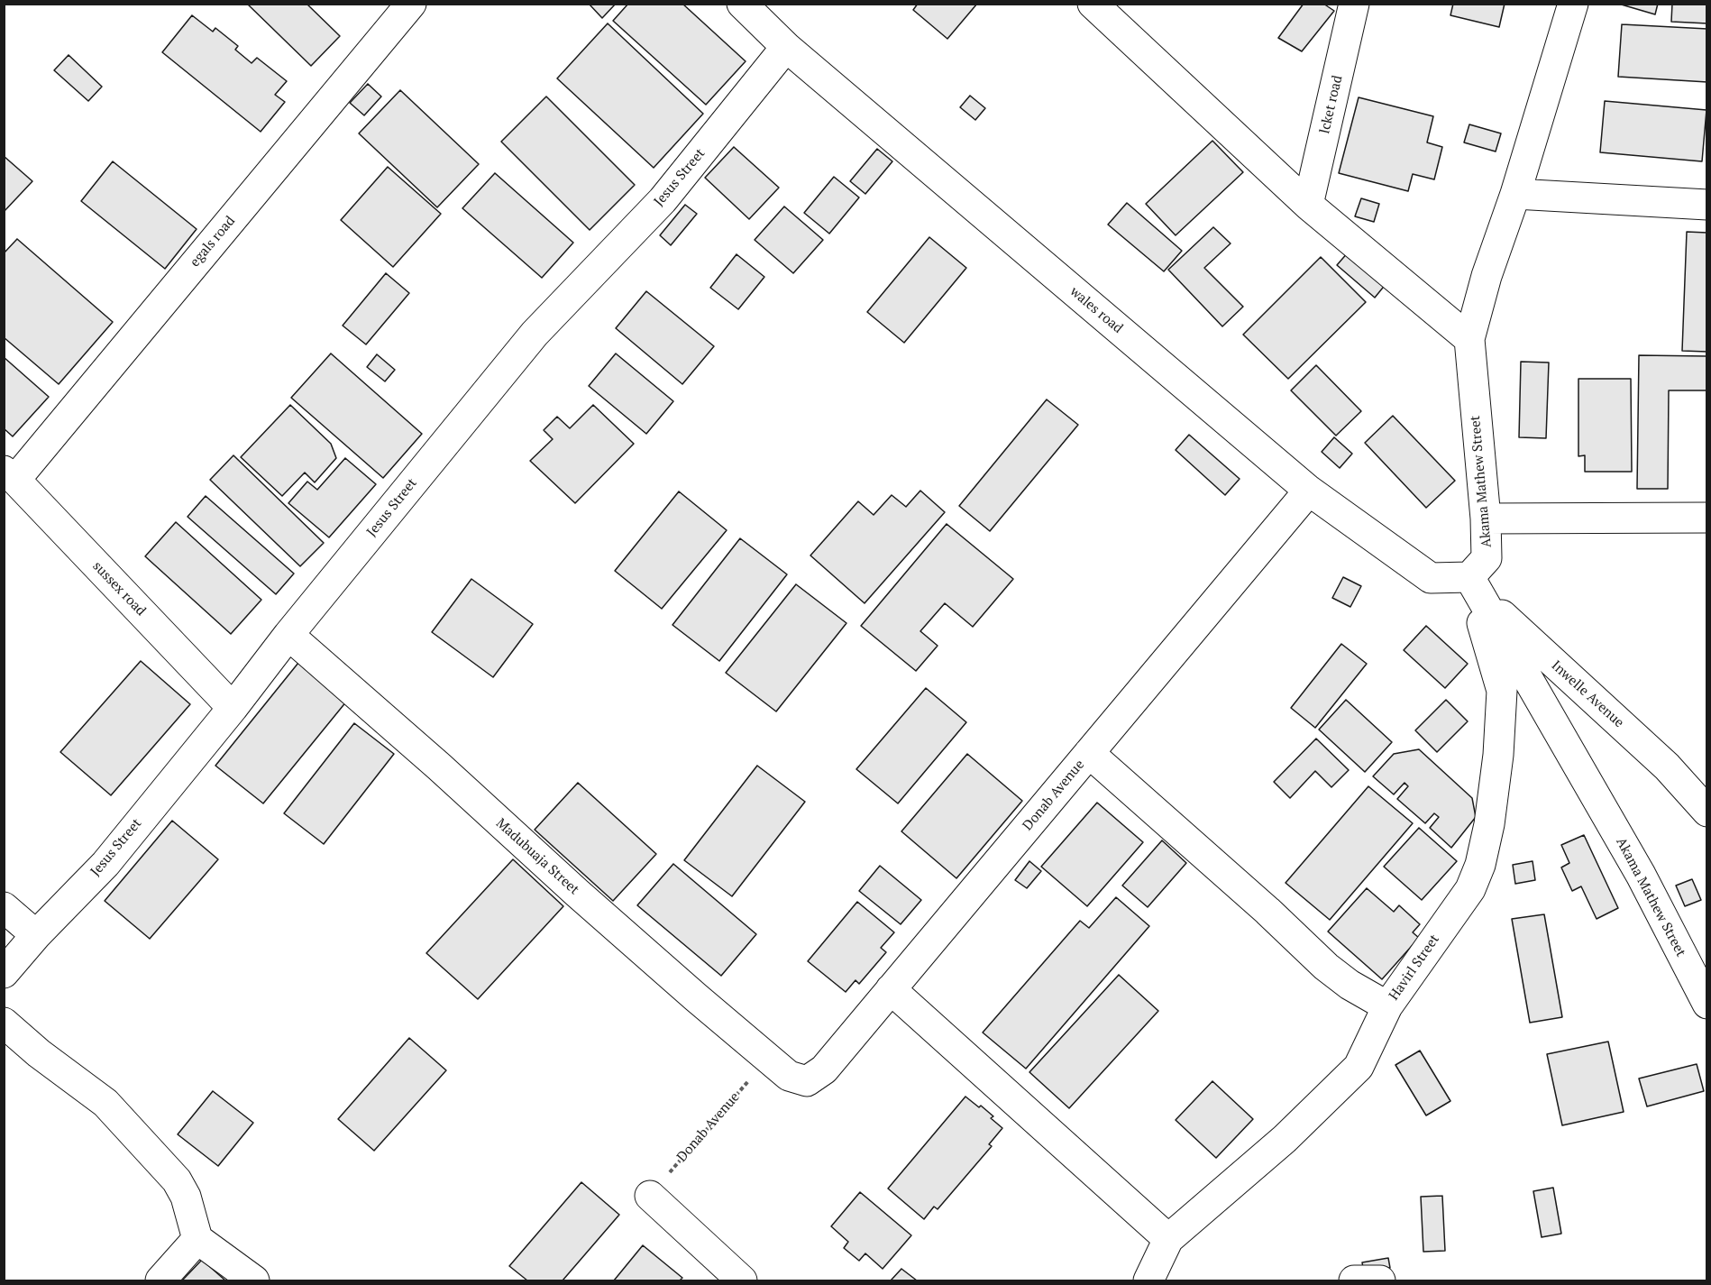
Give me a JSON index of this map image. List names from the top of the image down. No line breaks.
{"streets":{"street":["lcket road","Jesus Street","egals road","wales road","Akama Mathew Street","sussex road","Inwelle Avenue","Donab Avenue","Madubuaja Street","Havirl Street"]},"crossings":[["Jesus Street","wales road"],["Jesus Street","sussex road"],["Jesus Street","Madubuaja Street"],["egals road","sussex road"],["wales road","Akama Mathew Street"],["wales road","Inwelle Avenue"],["wales road","Donab Avenue"],["wales road","Havirl Street"],["Akama Mathew Street","Inwelle Avenue"],["Akama Mathew Street","Havirl Street"],["Inwelle Avenue","Havirl Street"],["Donab Avenue","Madubuaja Street"]]}
